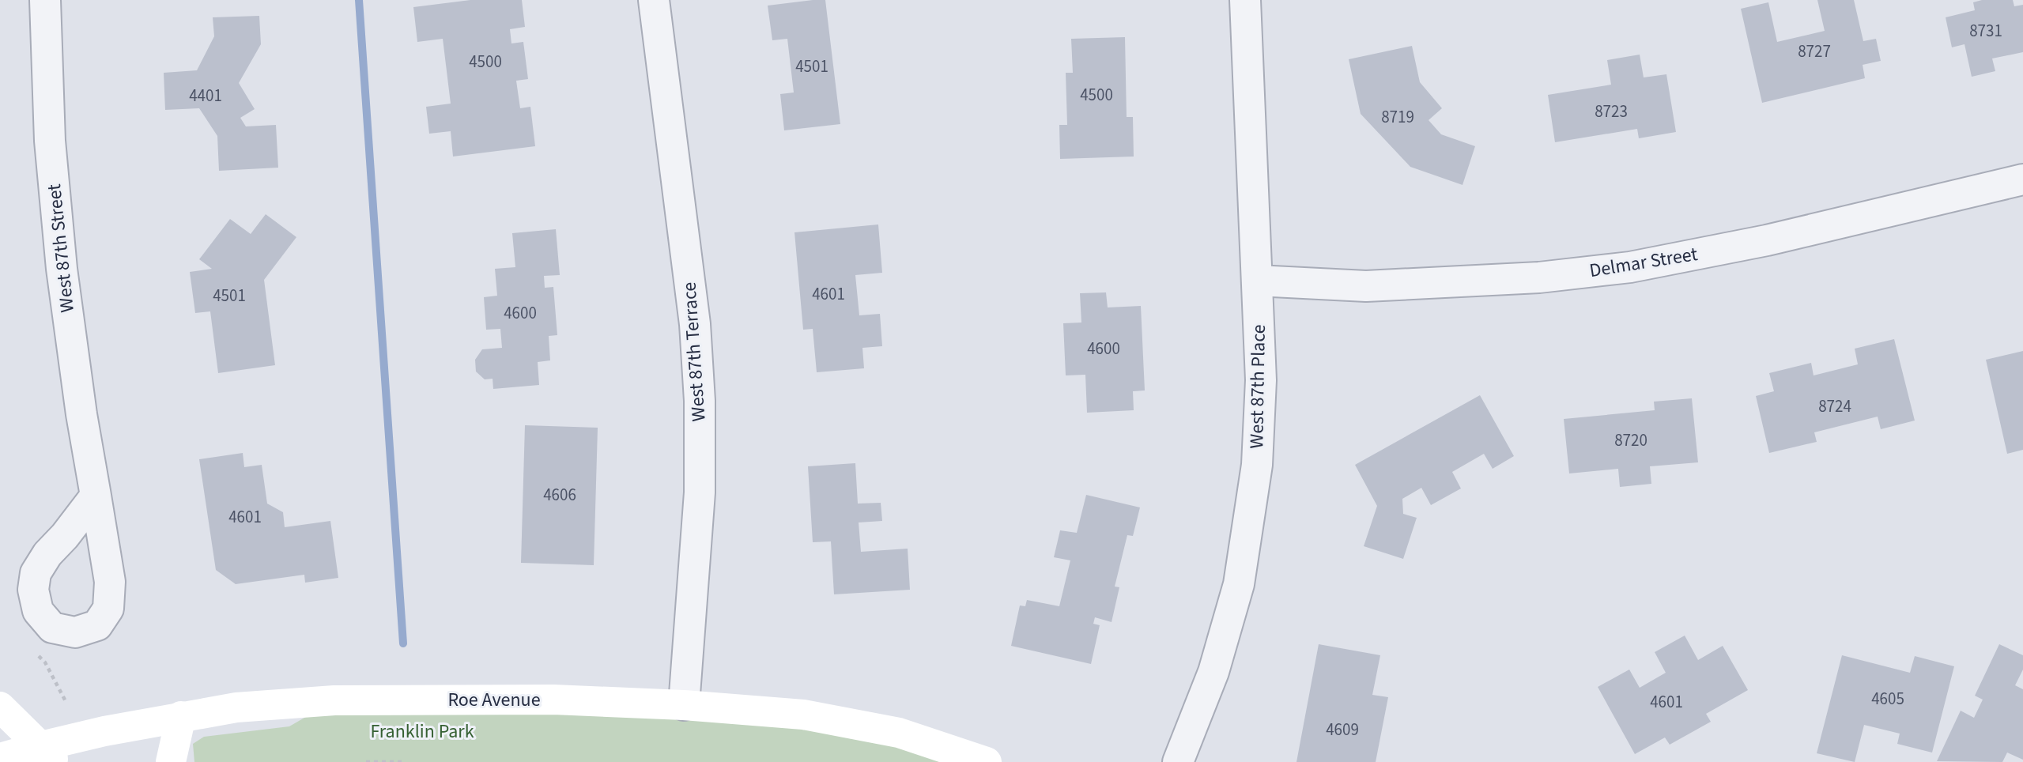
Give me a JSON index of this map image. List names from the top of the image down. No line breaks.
{"streets":{"main road":["Roe Avenue"],"street":["West 87th Street","Delmar Street","West 87th Terrace","West 87th Place"]},"crossings":[["Delmar Street","West 87th Place"],["West 87th Terrace","Roe Avenue"]],"parks":["Franklin Park"],"house_numbers":["8731","8727","4500","4501","4500","4401","8723","8719","4601","4501","4600","4600","8724","8720","4606","4601","4605","4601","4609"]}
